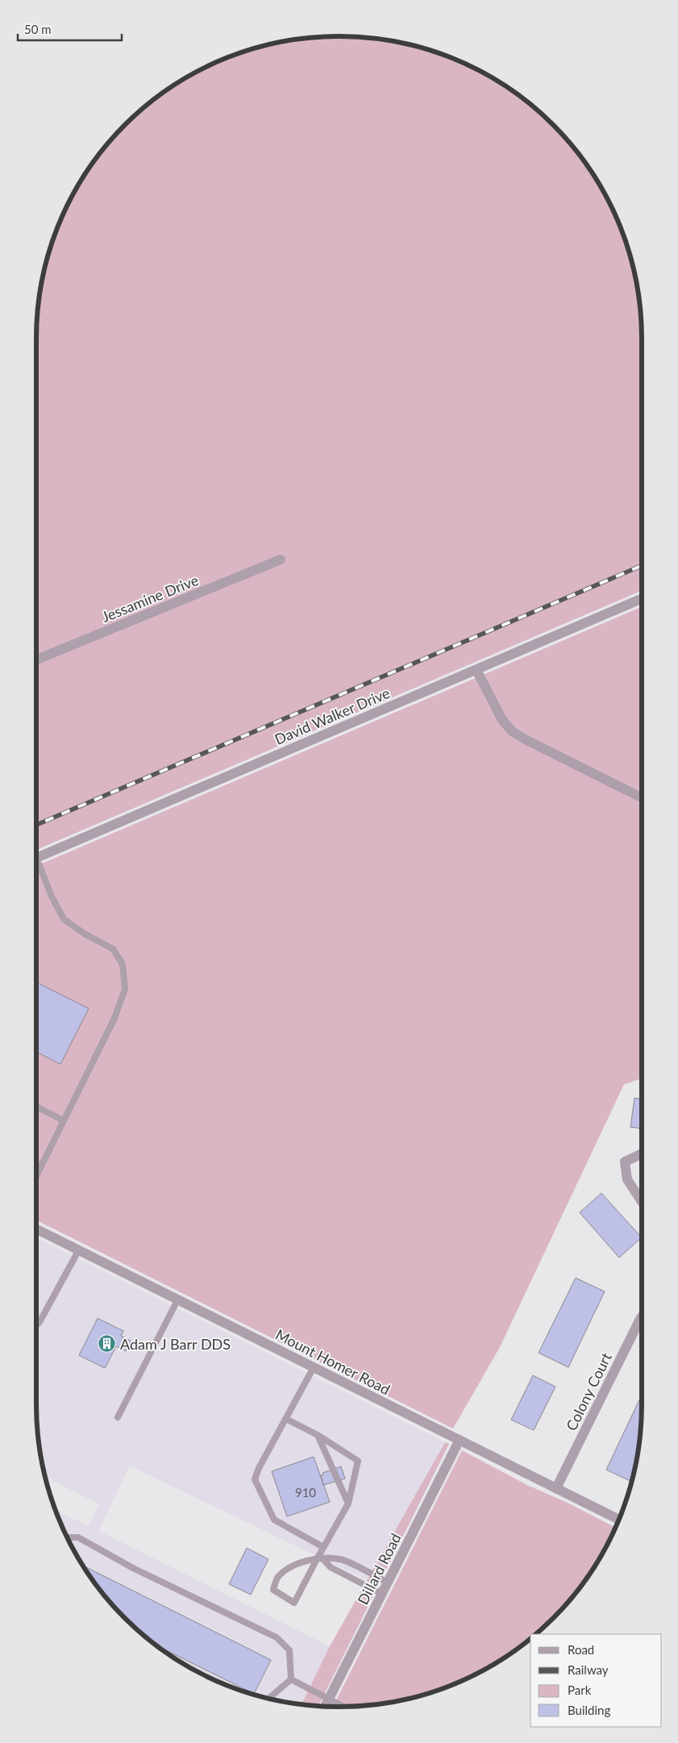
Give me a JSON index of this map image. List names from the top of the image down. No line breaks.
{"streets":{"street":["Jessamine Drive","David Walker Drive","Mount Homer Road","Colony Court","Dillard Road"]},"crossings":[["Mount Homer Road","Colony Court"],["Mount Homer Road","Dillard Road"]],"places":{"building":["Adam J Barr DDS"]},"house_numbers":["910"],"legend":["Road","Railway","Park","Building"],"scale_bar":"50 m"}
